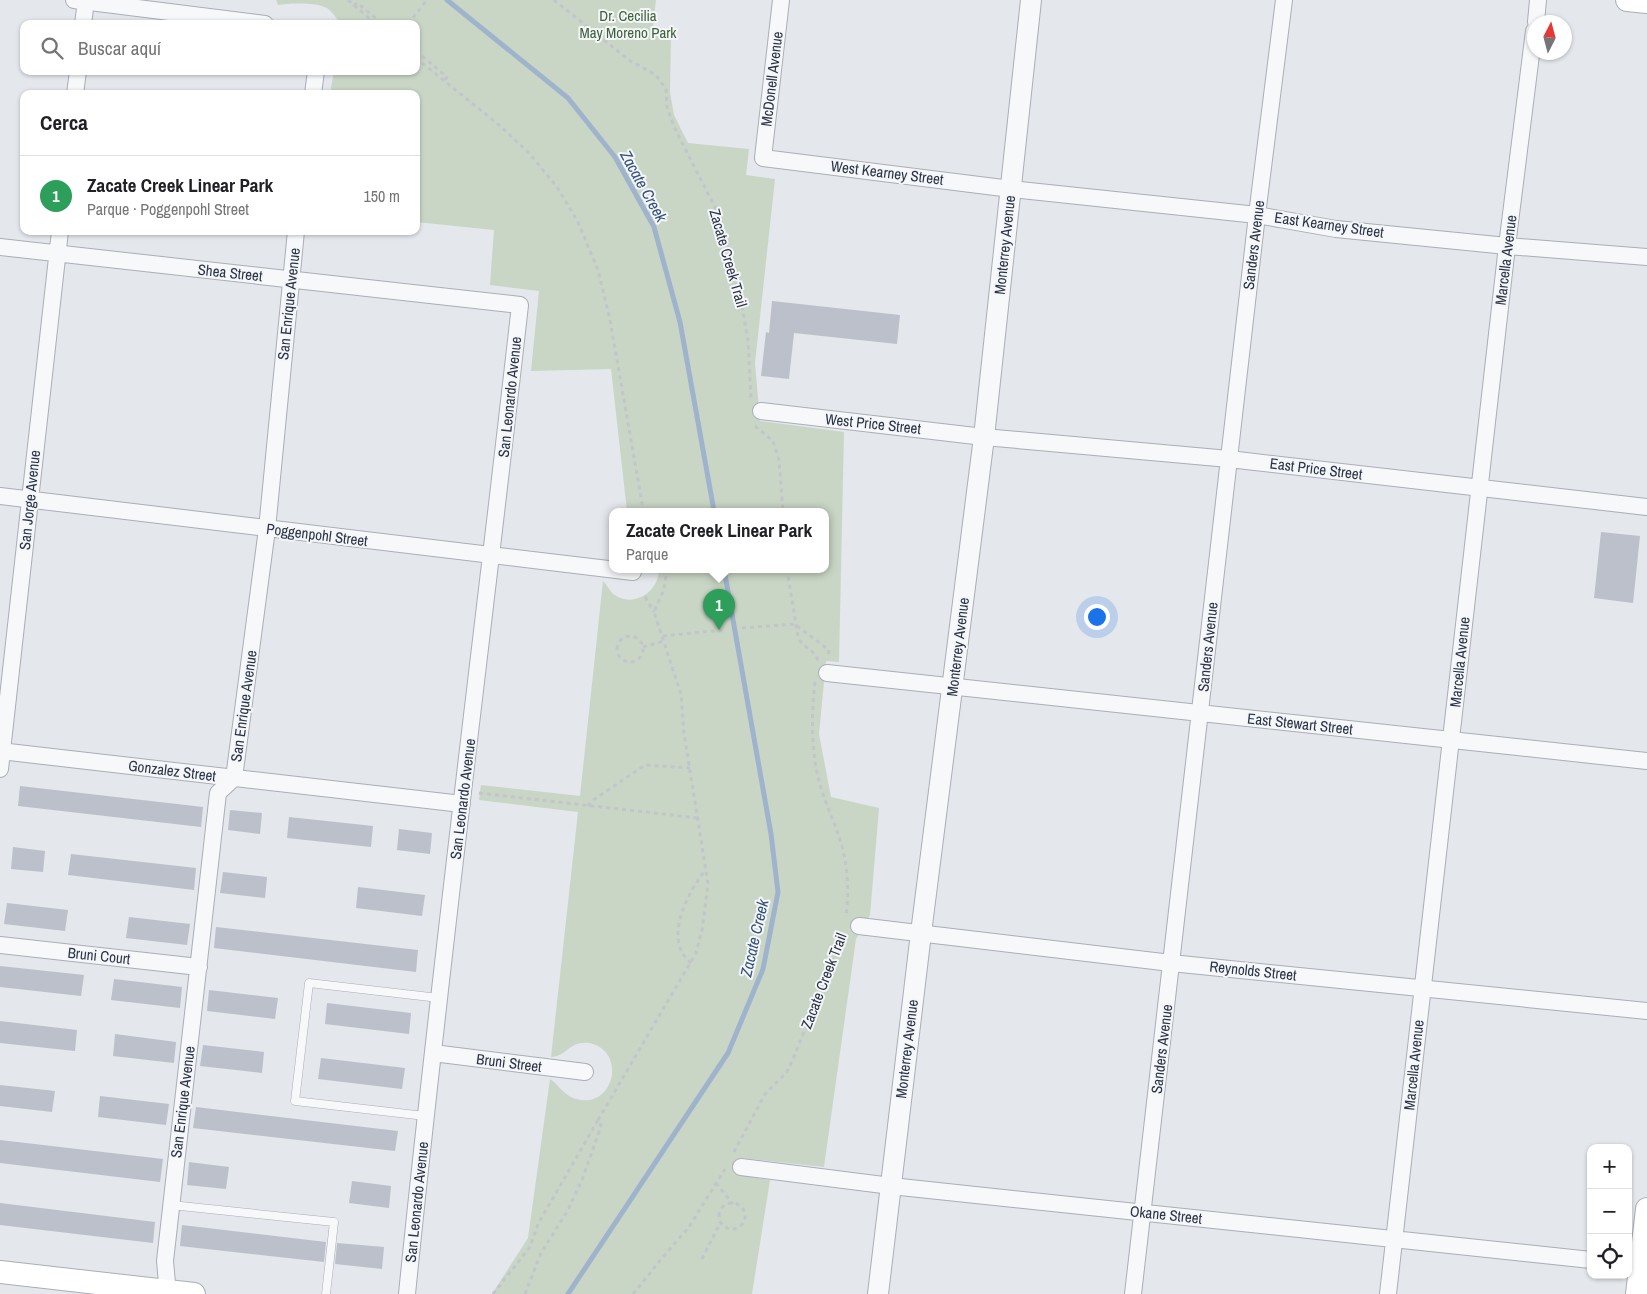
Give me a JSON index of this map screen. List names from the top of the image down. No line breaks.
{"streets":{"street":["McDonell Avenue","West Kearney Street","East Kearney Street","Monterrey Avenue","Sanders Avenue","Marcella Avenue","Shea Street","San Enrique Avenue","San Leonardo Avenue","West Price Street","East Price Street","San Jorge Avenue","Poggenpohl Street","East Stewart Street","Gonzalez Street","Bruni Court","Reynolds Street","Bruni Street","Okane Street"],"path":["Zacate Creek Trail"]},"crossings":[["McDonell Avenue","West Kearney Street"],["West Kearney Street","East Kearney Street"],["West Kearney Street","Monterrey Avenue"],["East Kearney Street","Monterrey Avenue"],["East Kearney Street","Sanders Avenue"],["East Kearney Street","Marcella Avenue"],["Monterrey Avenue","West Price Street"],["Monterrey Avenue","East Price Street"],["Monterrey Avenue","East Stewart Street"],["Monterrey Avenue","Reynolds Street"],["Monterrey Avenue","Okane Street"],["Sanders Avenue","East Price Street"],["Sanders Avenue","East Stewart Street"],["Sanders Avenue","Reynolds Street"],["Sanders Avenue","Okane Street"],["Zacate Creek Trail","West Price Street"],["Zacate Creek Trail","East Stewart Street"],["Zacate Creek Trail","Reynolds Street"],["Zacate Creek Trail","Okane Street"],["Marcella Avenue","East Price Street"],["Marcella Avenue","East Stewart Street"],["Marcella Avenue","Reynolds Street"],["Marcella Avenue","Okane Street"],["Shea Street","San Enrique Avenue"],["Shea Street","San Leonardo Avenue"],["Shea Street","San Jorge Avenue"],["San Enrique Avenue","Poggenpohl Street"],["San Enrique Avenue","Gonzalez Street"],["San Enrique Avenue","Bruni Court"],["San Leonardo Avenue","Poggenpohl Street"],["San Leonardo Avenue","Gonzalez Street"],["San Leonardo Avenue","Bruni Street"],["West Price Street","East Price Street"],["San Jorge Avenue","Poggenpohl Street"],["San Jorge Avenue","Gonzalez Street"]],"water":["Zacate Creek"],"parks":["Dr. Cecilia May Moreno Park"],"north":"top","page":{"search":"Buscar aquí","heading":"Cerca","list":[{"mark":"1","name":"Zacate Creek Linear Park","note":"Parque · Poggenpohl Street","value":"150 m"}],"popup":["Zacate Creek Linear Park","Parque"],"pins":"1","map_buttons":["+","−"]}}
